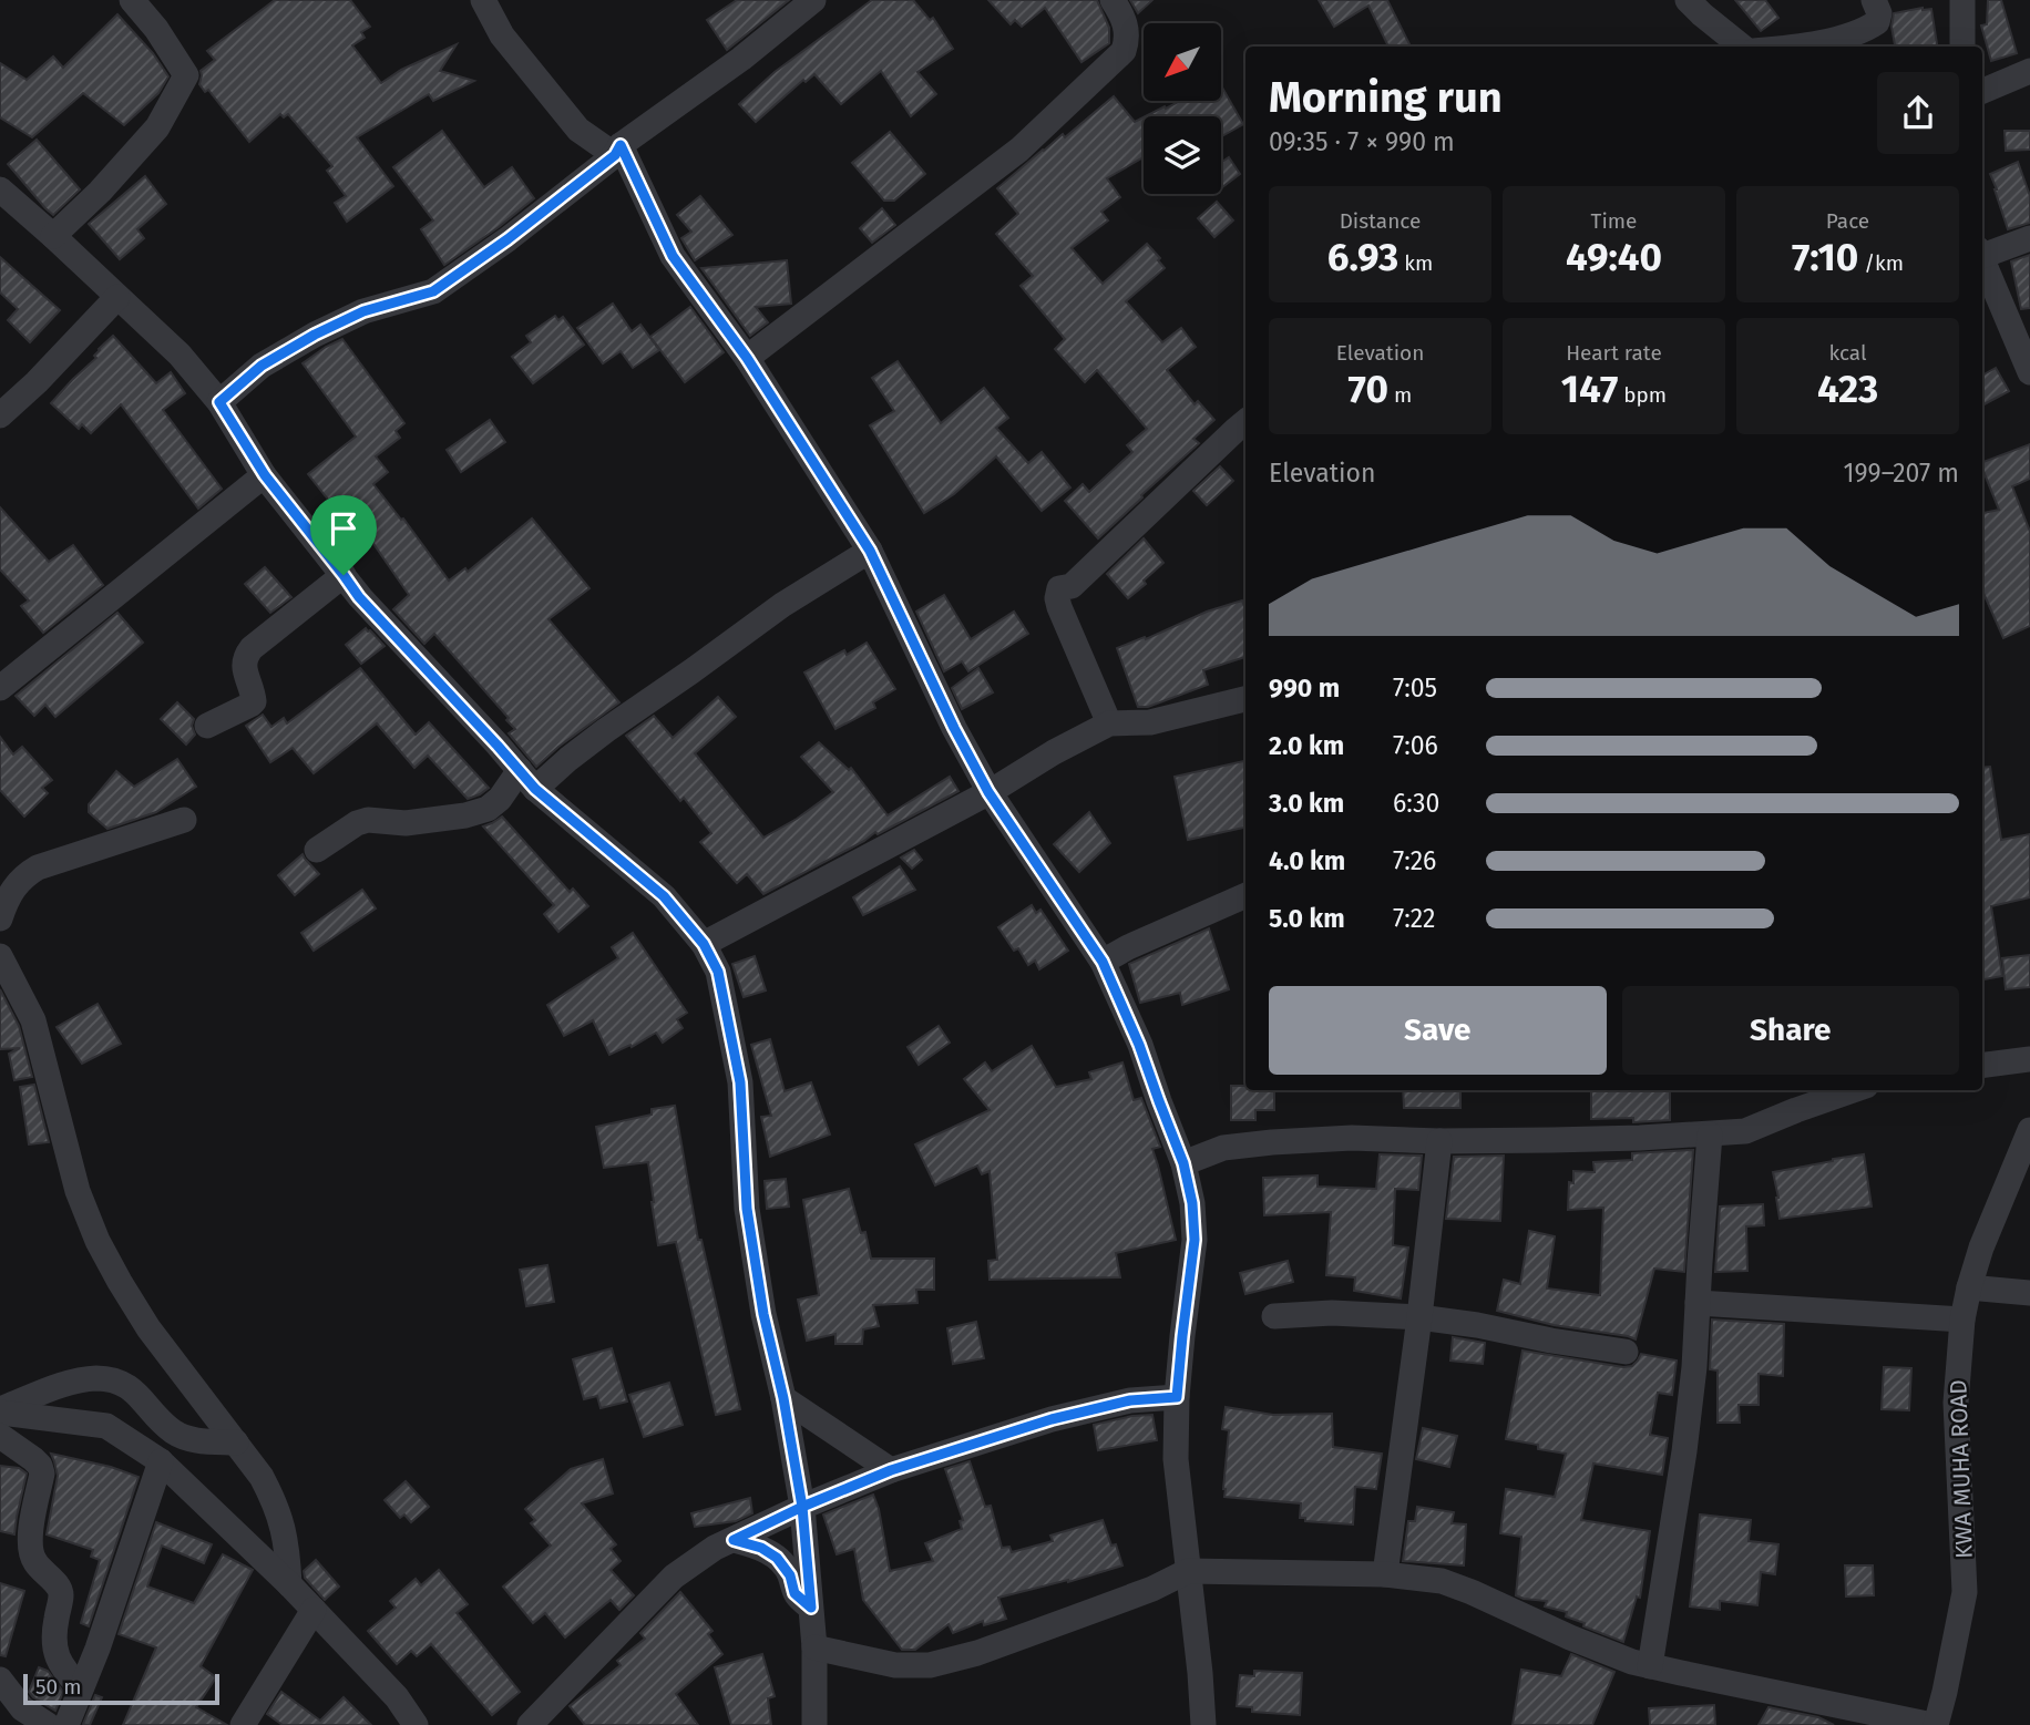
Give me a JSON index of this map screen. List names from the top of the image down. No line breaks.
{"streets":{"street":["KWA MUHA ROAD"]},"scale_bar":"50 m","north":"bottom left","page":{"heading":["Morning run","09:35 · 7 × 990 m"],"stats":[["Distance","6.93 km"],["Time","49:40"],["Pace","7:10 /km"],["Elevation","70 m"],["Heart rate","147 bpm"],["kcal","423"]],"chart":["Elevation","199–207 m"],"list":[{"name":"990 m","note":"7:05"},{"name":"2.0 km","note":"7:06"},{"name":"3.0 km","note":"6:30"},{"name":"4.0 km","note":"7:26"},{"name":"5.0 km","note":"7:22"}],"buttons":["Save","Share"],"scale":"50 m"}}
